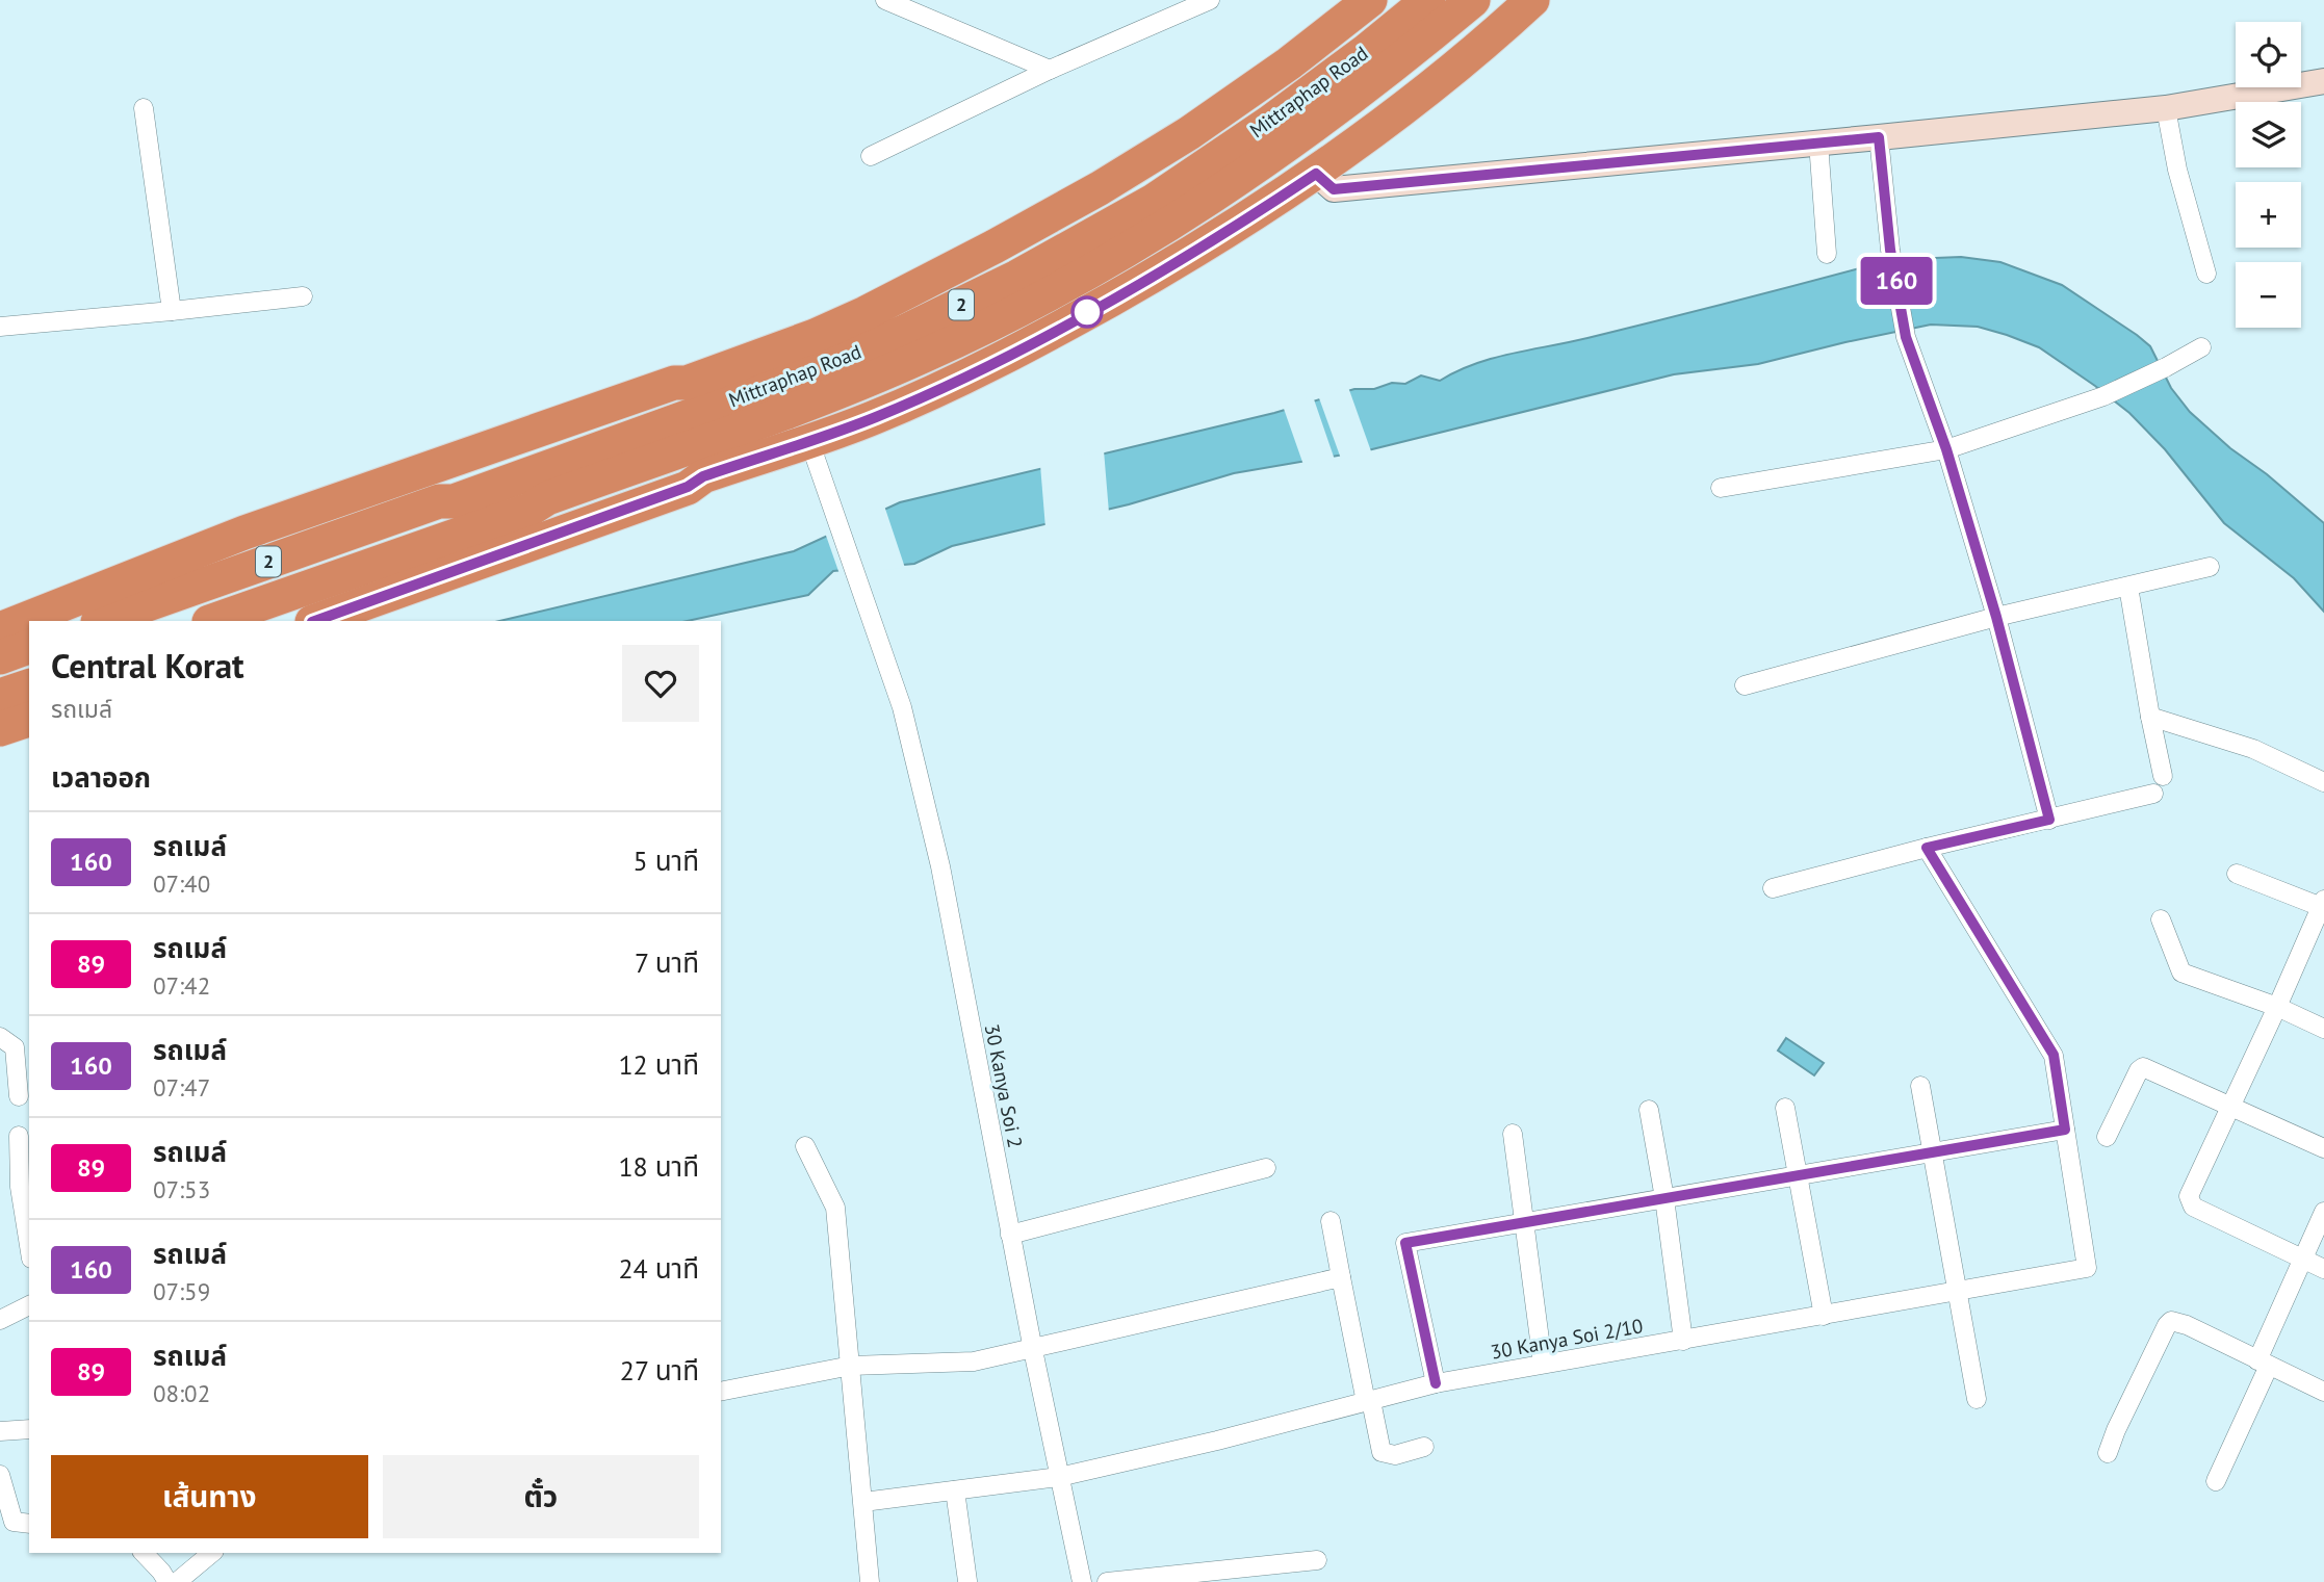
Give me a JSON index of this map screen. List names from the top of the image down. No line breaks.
{"streets":{"highway":["Mittraphap Road","2"],"street":["30 Kanya Soi 2","30 Kanya Soi 2/10"]},"crossings":[["30 Kanya Soi 2","30 Kanya Soi 2/10"]],"lines":["bus line 160"],"page":{"on_map":"160","map_buttons":["+","−"],"heading":[["Central Korat","รถเมล์"],"เวลาออก"],"list":[{"mark":"160","name":"รถเมล์","note":"07:40","value":"5 นาที"},{"mark":"89","name":"รถเมล์","note":"07:42","value":"7 นาที"},{"mark":"160","name":"รถเมล์","note":"07:47","value":"12 นาที"},{"mark":"89","name":"รถเมล์","note":"07:53","value":"18 นาที"},{"mark":"160","name":"รถเมล์","note":"07:59","value":"24 นาที"},{"mark":"89","name":"รถเมล์","note":"08:02","value":"27 นาที"}],"buttons":["เส้นทาง","ตั๋ว"]}}
